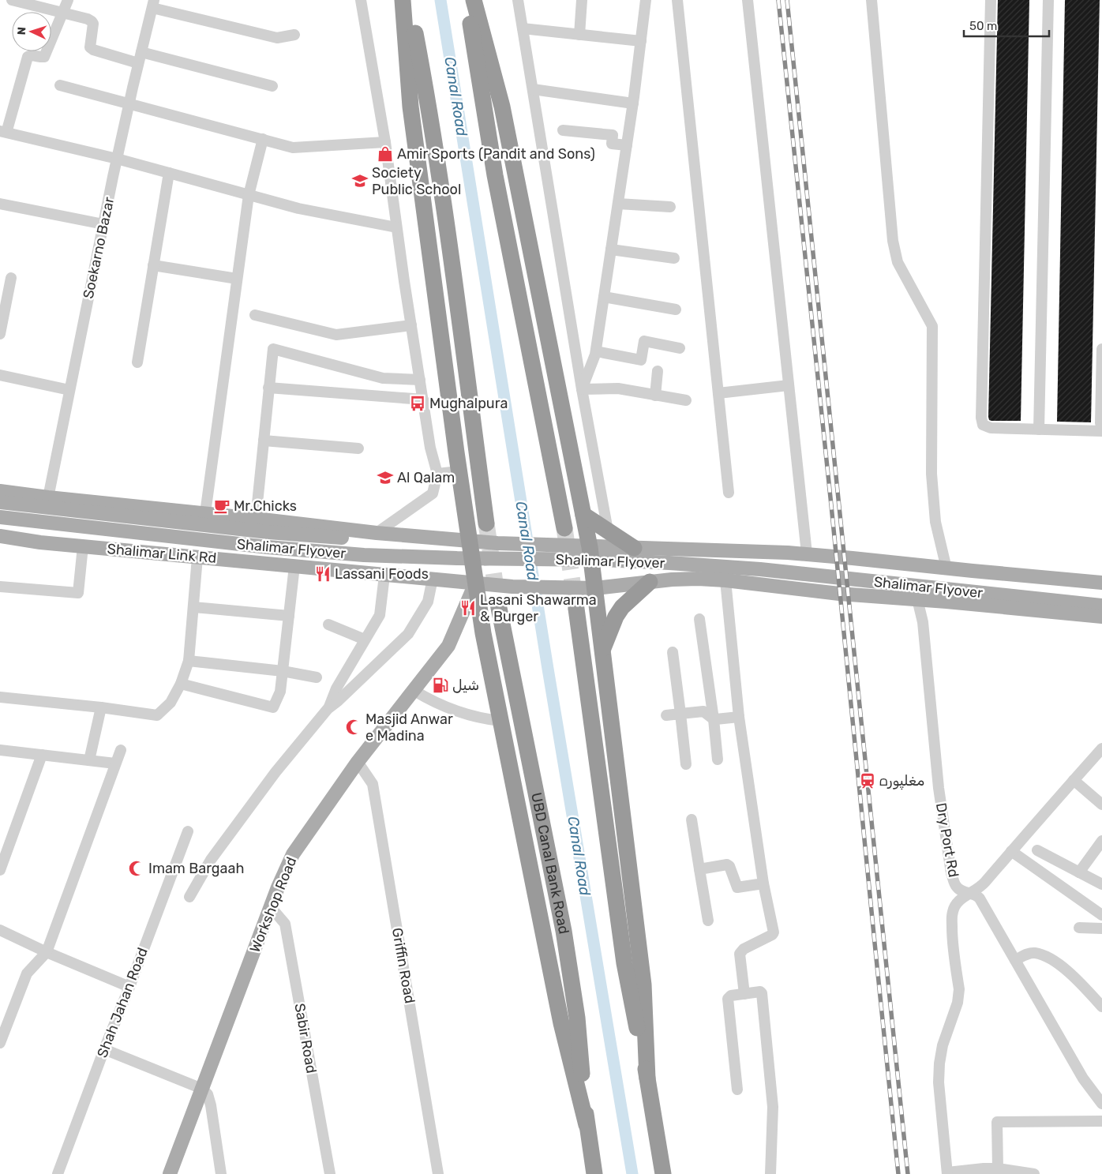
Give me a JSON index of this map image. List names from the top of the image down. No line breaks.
{"streets":{"highway":["UBD Canal Bank Road"],"main road":["Shalimar Flyover","Shalimar Link Rd","Workshop Road"],"street":["Soekarno Bazar","Dry Port Rd","Griffin Road","Shah Jahan Road","Sabir Road"]},"crossings":[["Shalimar Link Rd","Dry Port Rd"],["Shalimar Link Rd","Workshop Road"],["Workshop Road","Griffin Road"],["Workshop Road","Sabir Road"]],"water":["Canal Road"],"places":{"shop":["Amir Sports (Pandit and Sons)"],"school or university":["Society Public School","Al Qalam"],"bus stop":["Mughalpura"],"cafe":["Mr.Chicks"],"restaurant":["Lassani Foods","Lasani Shawarma & Burger"],"fuel station":["شیل"],"mosque":["Masjid Anwar e Madina","Imam Bargaah"],"station":["مغلپورہ"]},"scale_bar":"50 m","north":"left"}
